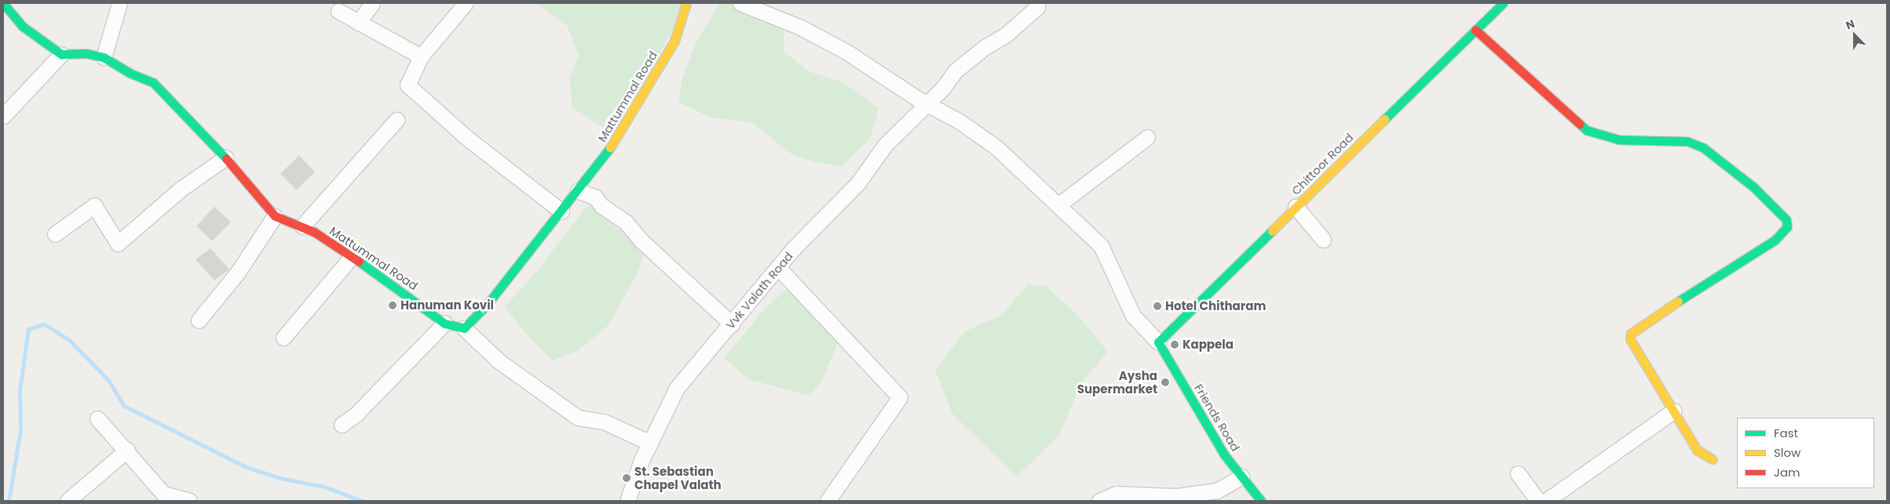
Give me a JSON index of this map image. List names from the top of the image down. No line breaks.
{"streets":{"street":["Mattummal Road","Chittoor Road","Vvk Valath Road","Friends Road"]},"crossings":[["Chittoor Road","Friends Road"]],"places":["Hanuman Kovil","Hotel Chitharam","Kappela","Aysha Supermarket","St. Sebastian Chapel Valath"],"legend":["Fast","Slow","Jam"],"north":"top"}
